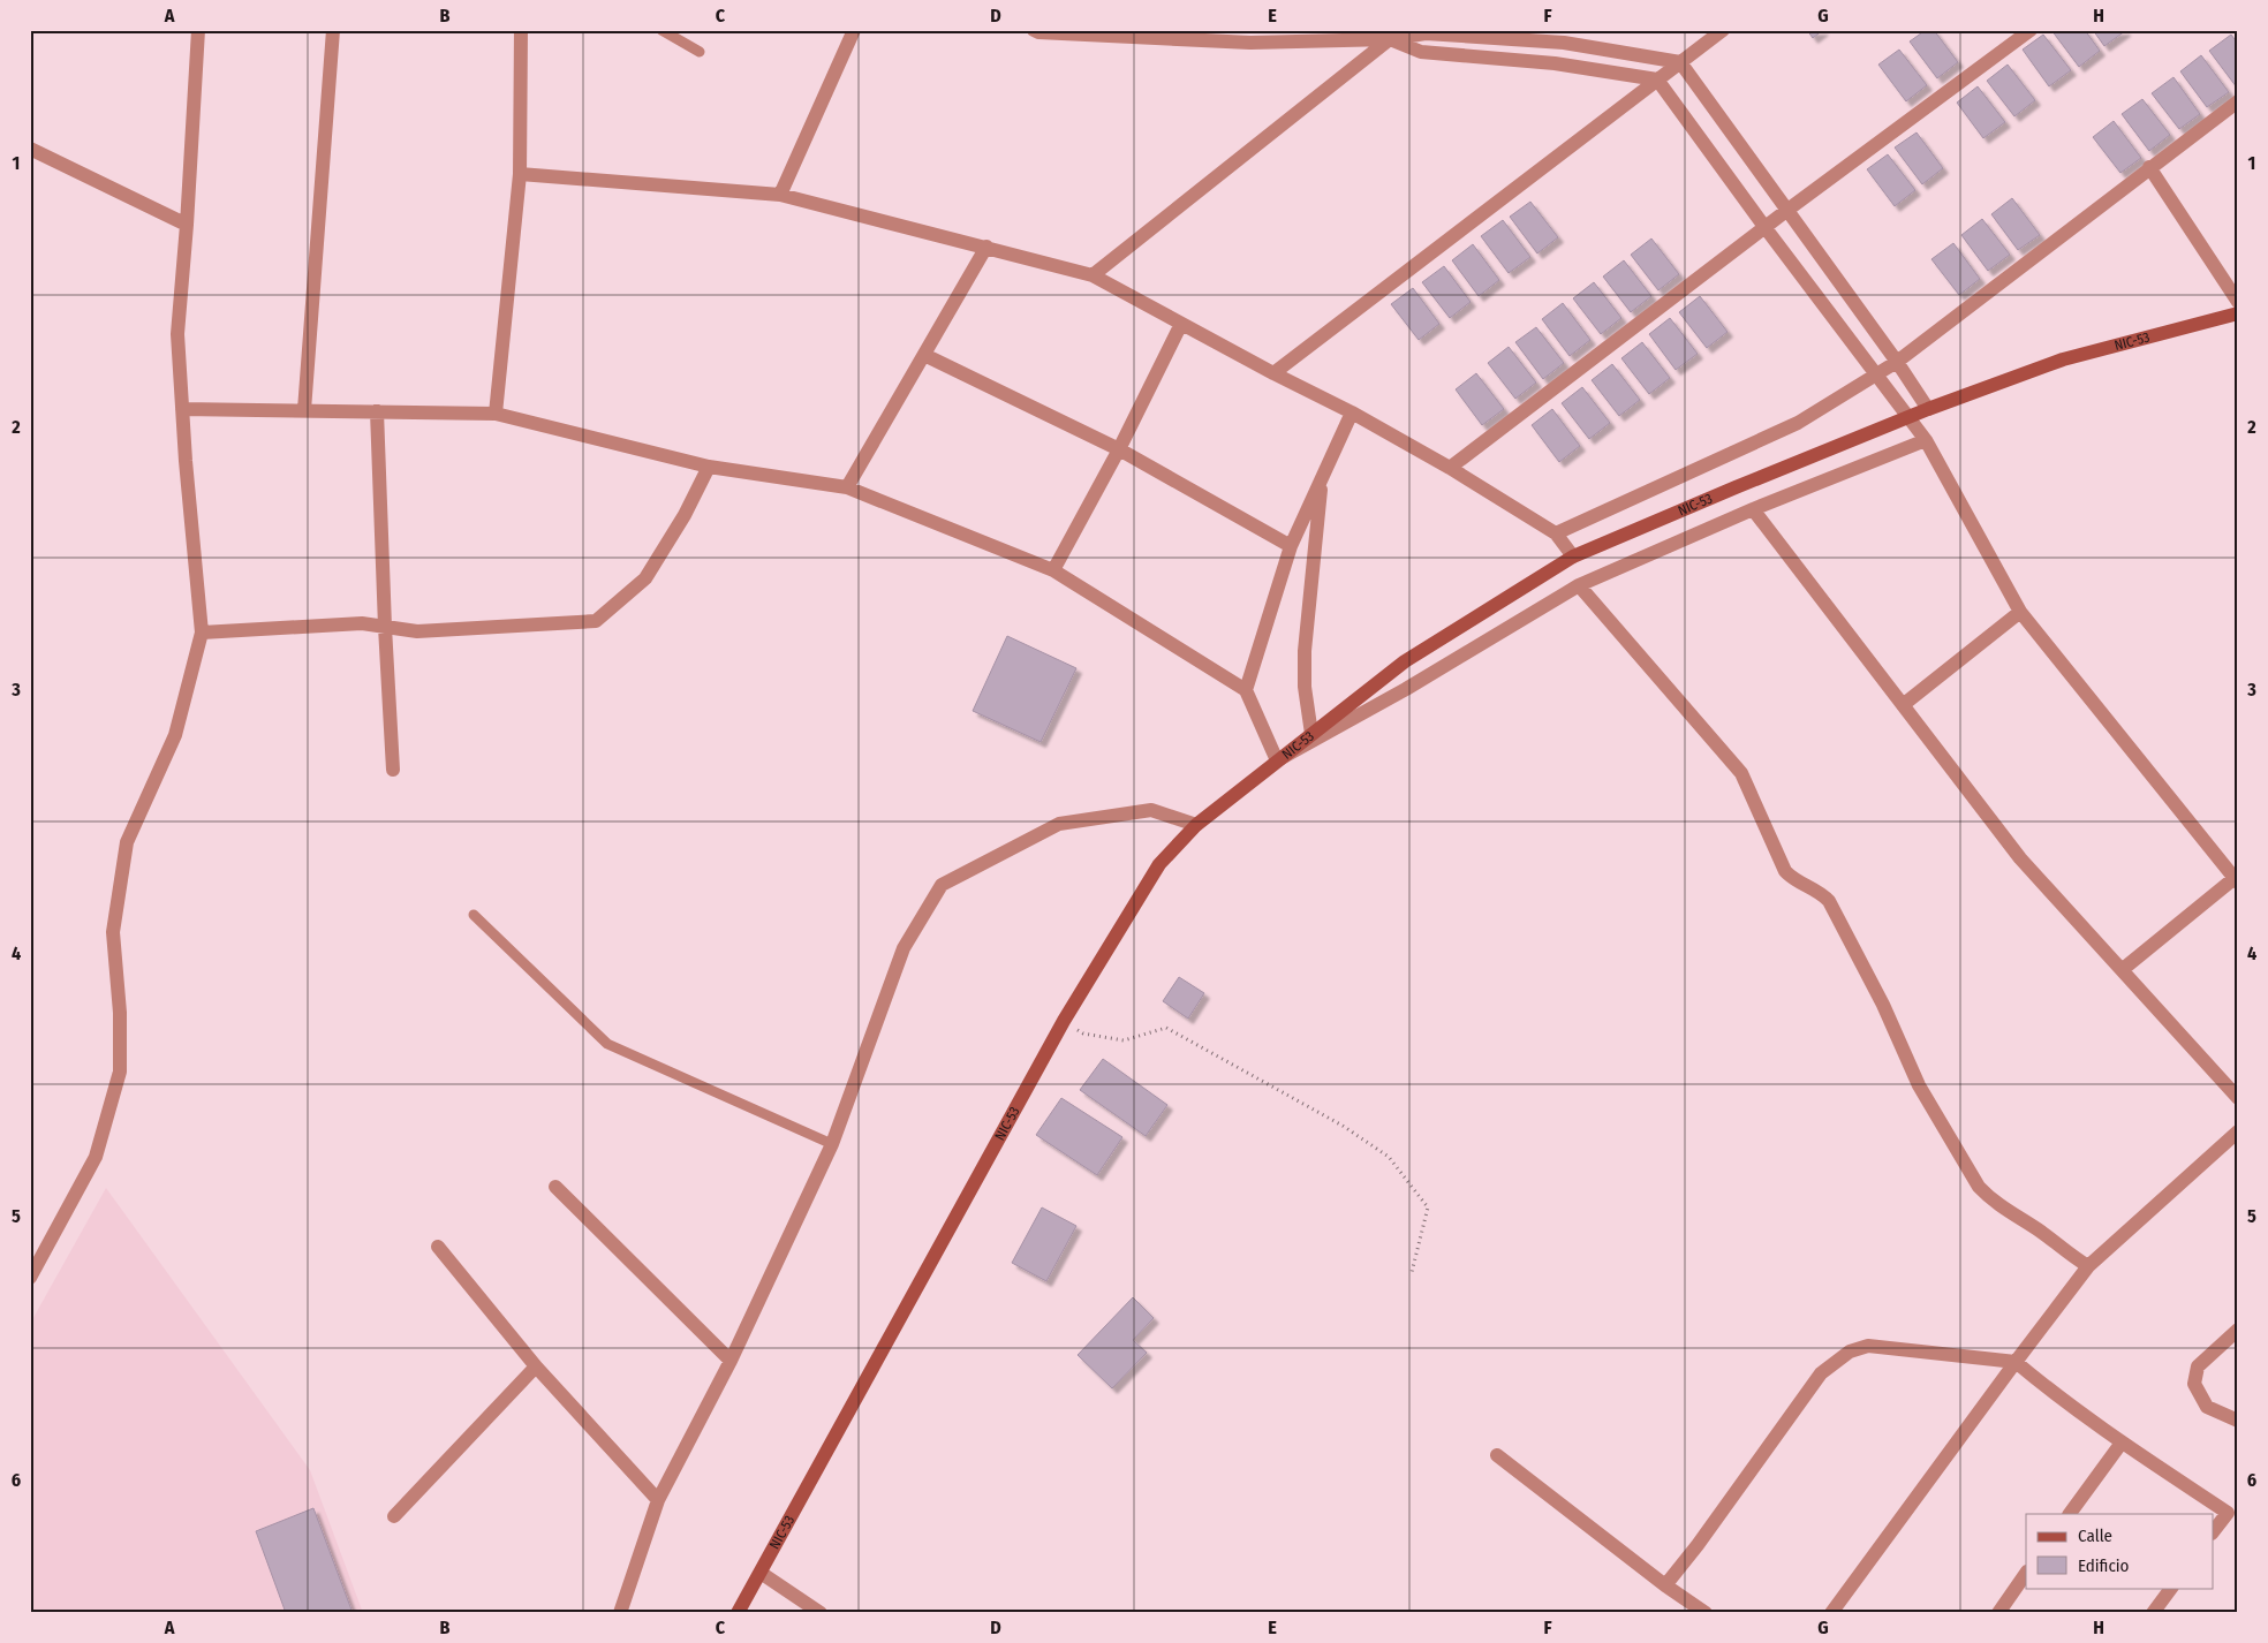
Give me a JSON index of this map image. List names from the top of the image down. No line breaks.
{"streets":{"main road":["NIC-53"]},"legend":["Calle","Edificio"],"grid":{"columns":["A","B","C","D","E","F","G","H"],"rows":["1","2","3","4","5","6"]}}
